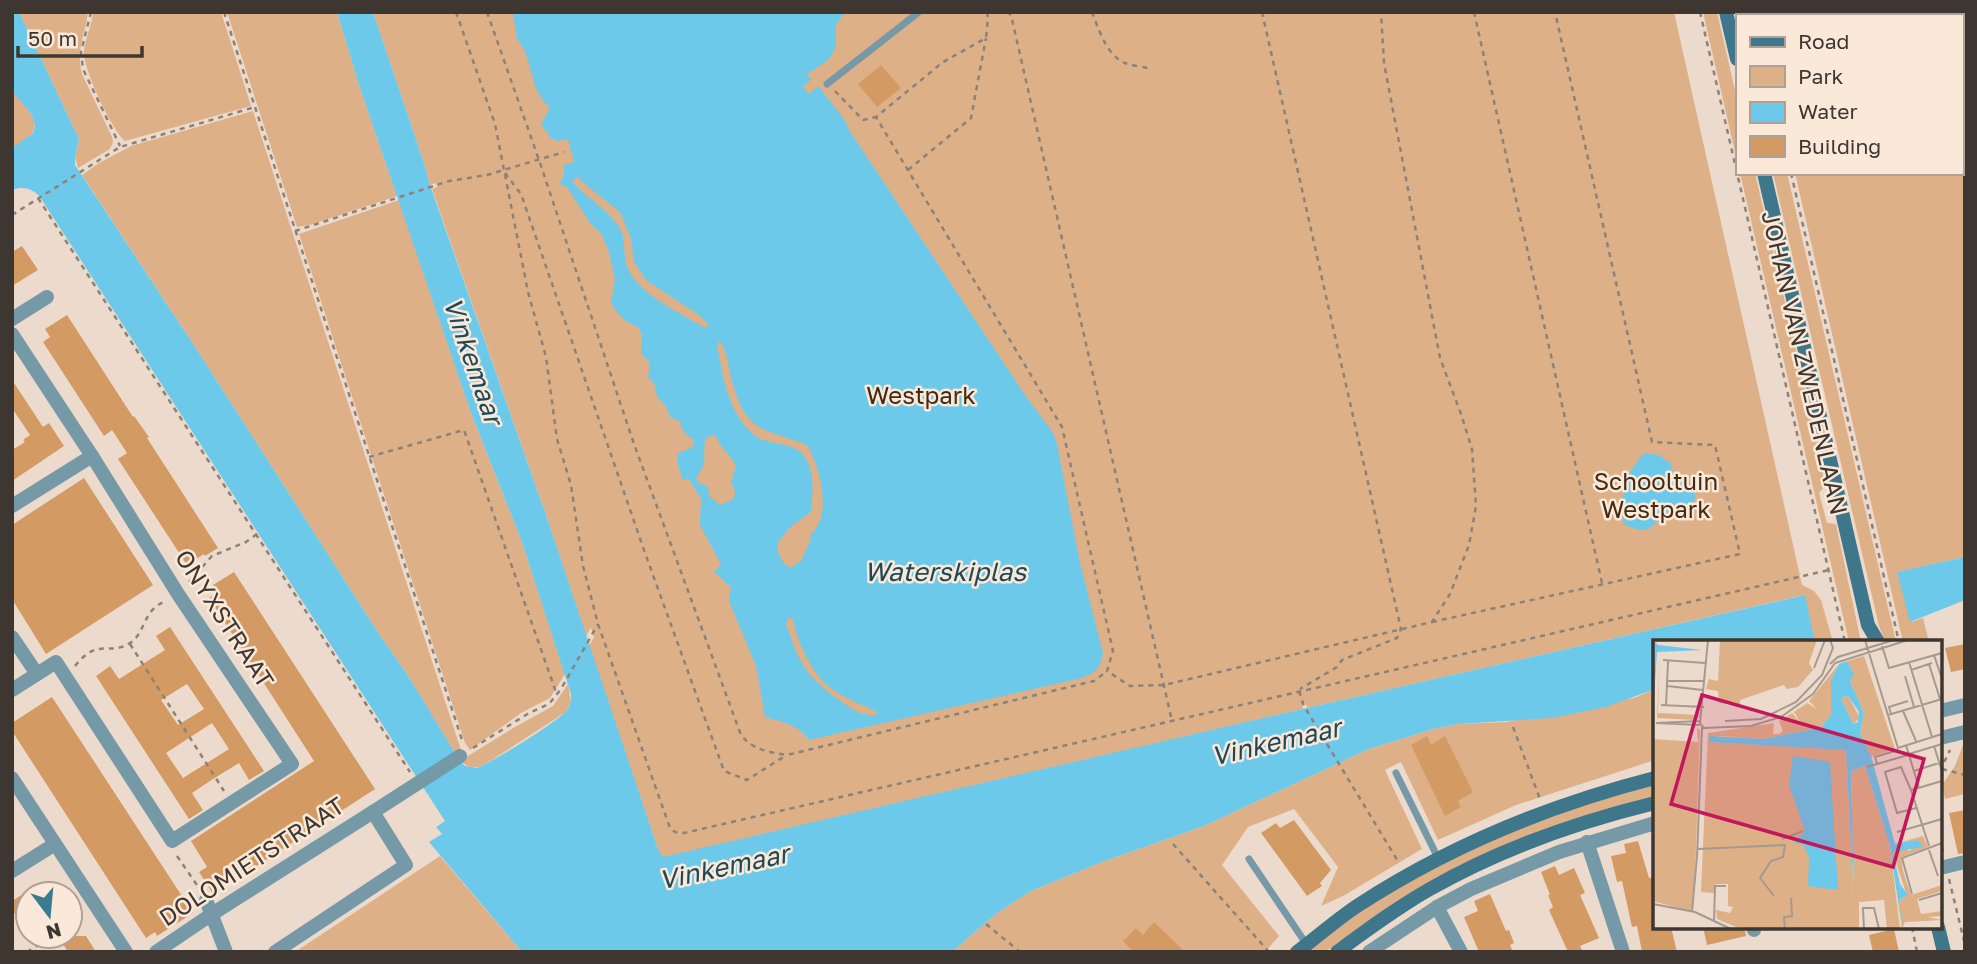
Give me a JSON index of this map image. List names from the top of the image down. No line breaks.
{"streets":{"main road":["JOHAN VAN ZWEDENLAAN"],"street":["ONYXSTRAAT","DOLOMIETSTRAAT"]},"water":["Vinkemaar","Waterskiplas"],"parks":["Westpark","Schooltuin Westpark"],"legend":["Road","Park","Water","Building"],"scale_bar":"50 m","north":"bottom"}
